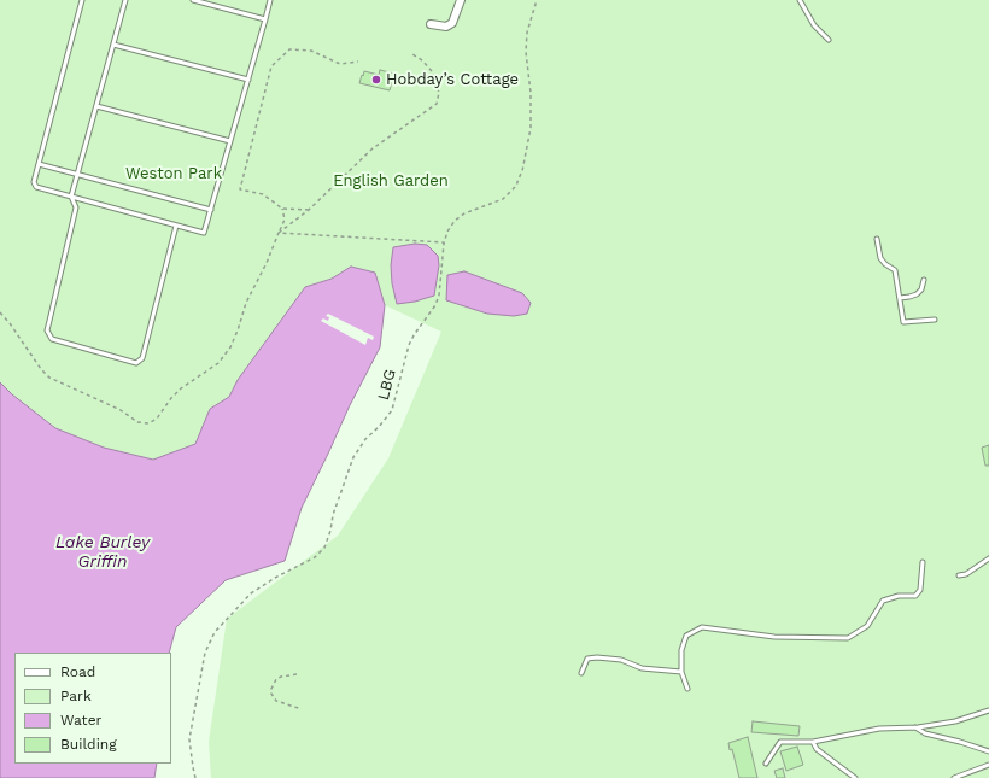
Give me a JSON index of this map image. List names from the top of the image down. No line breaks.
{"streets":{"path":["LBG"]},"water":["Lake Burley Griffin"],"parks":["Weston Park","English Garden"],"places":["Hobday’s Cottage"],"legend":["Road","Park","Water","Building"]}
